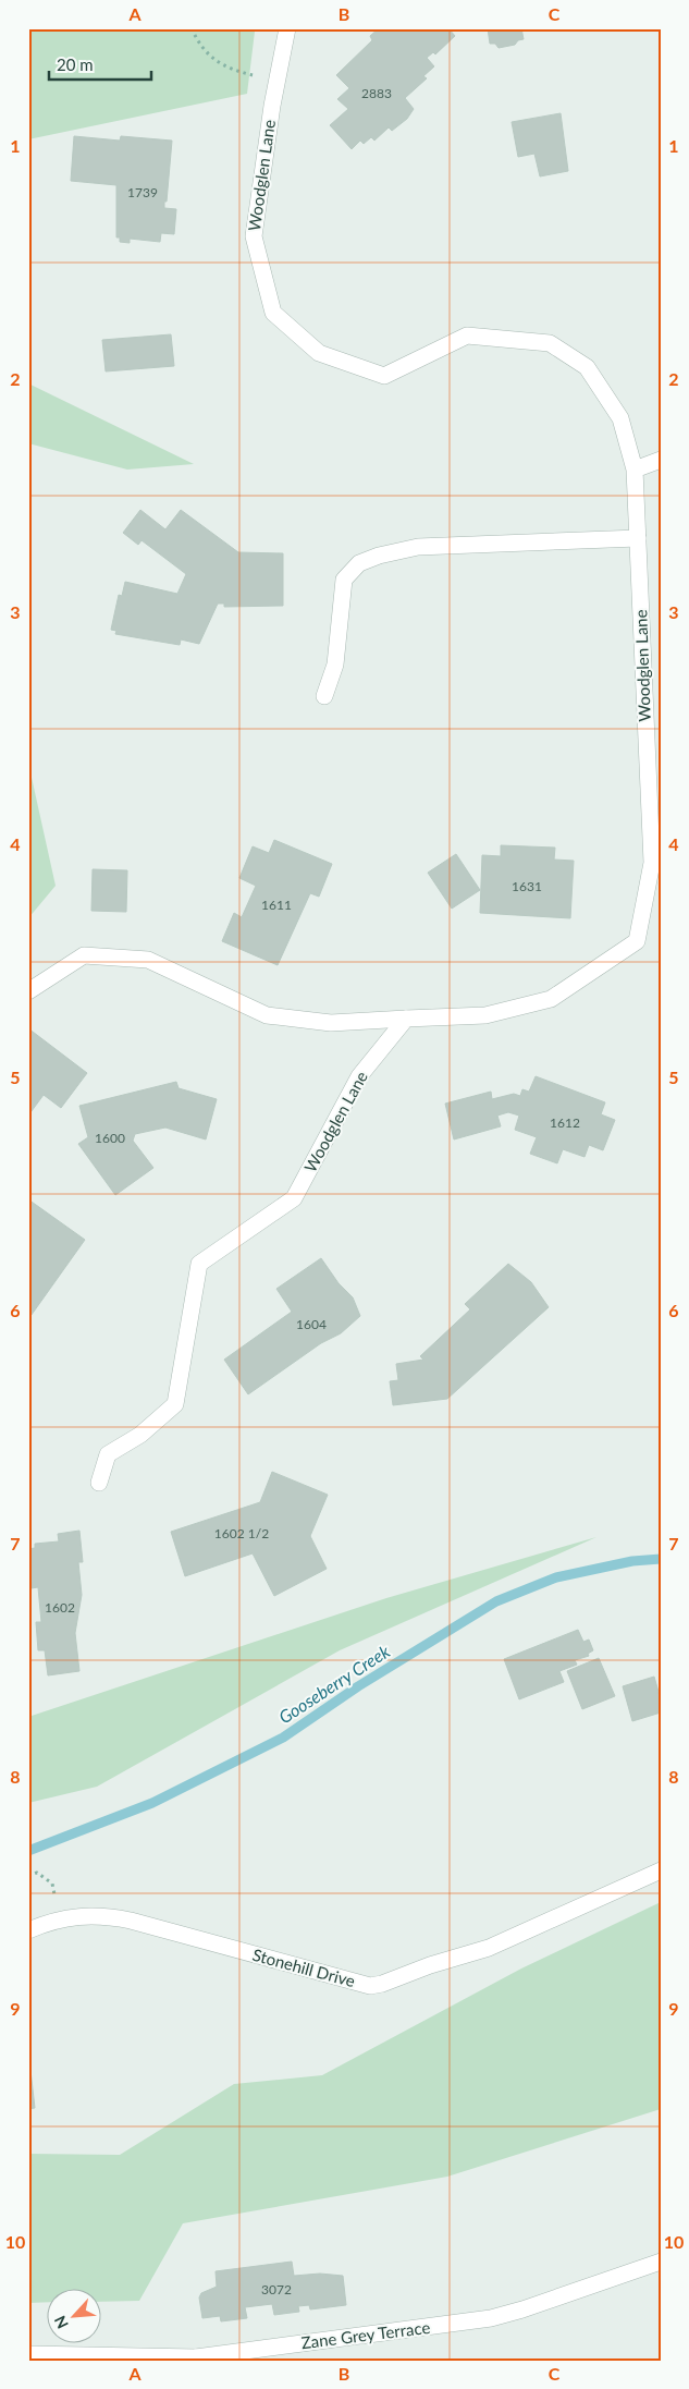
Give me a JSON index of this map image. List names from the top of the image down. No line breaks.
{"streets":{"street":["Woodglen Lane","Stonehill Drive","Zane Grey Terrace"]},"water":["Gooseberry Creek"],"house_numbers":["2883","1739","1631","1611","1612","1600","1604","1602 1/2","1602","3072"],"scale_bar":"20 m","north":"bottom left","grid":{"columns":["A","B","C"],"rows":["1","2","3","4","5","6","7","8","9","10"]}}
